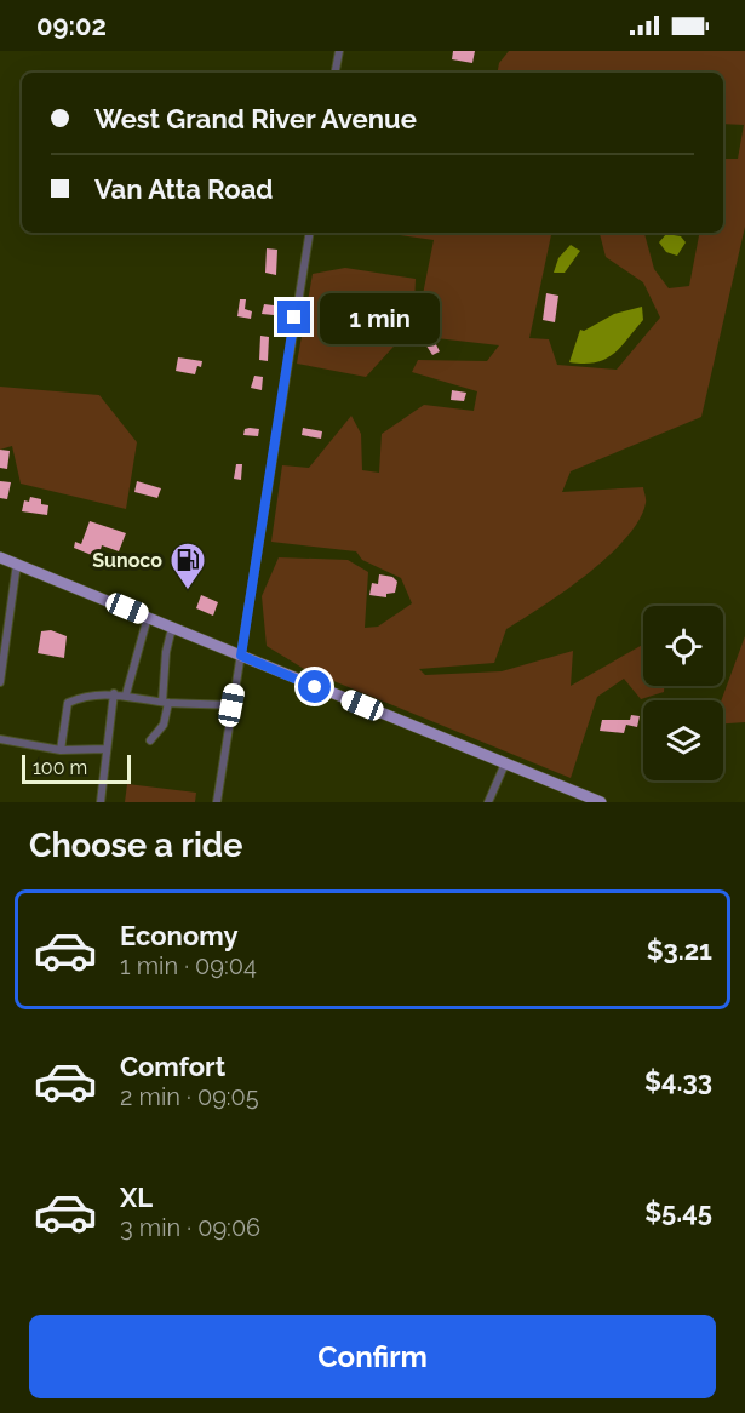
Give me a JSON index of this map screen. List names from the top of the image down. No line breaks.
{"places":{"fuel station":["Sunoco"]},"scale_bar":"100 m","page":{"status":"09:02","banner":["West Grand River Avenue","Van Atta Road"],"bubble":"1 min","scale":"100 m","heading":"Choose a ride","list":[{"name":"Economy","note":"1 min · 09:04","value":"$3.21"},{"name":"Comfort","note":"2 min · 09:05","value":"$4.33"},{"name":"XL","note":"3 min · 09:06","value":"$5.45"}],"buttons":"Confirm"}}
